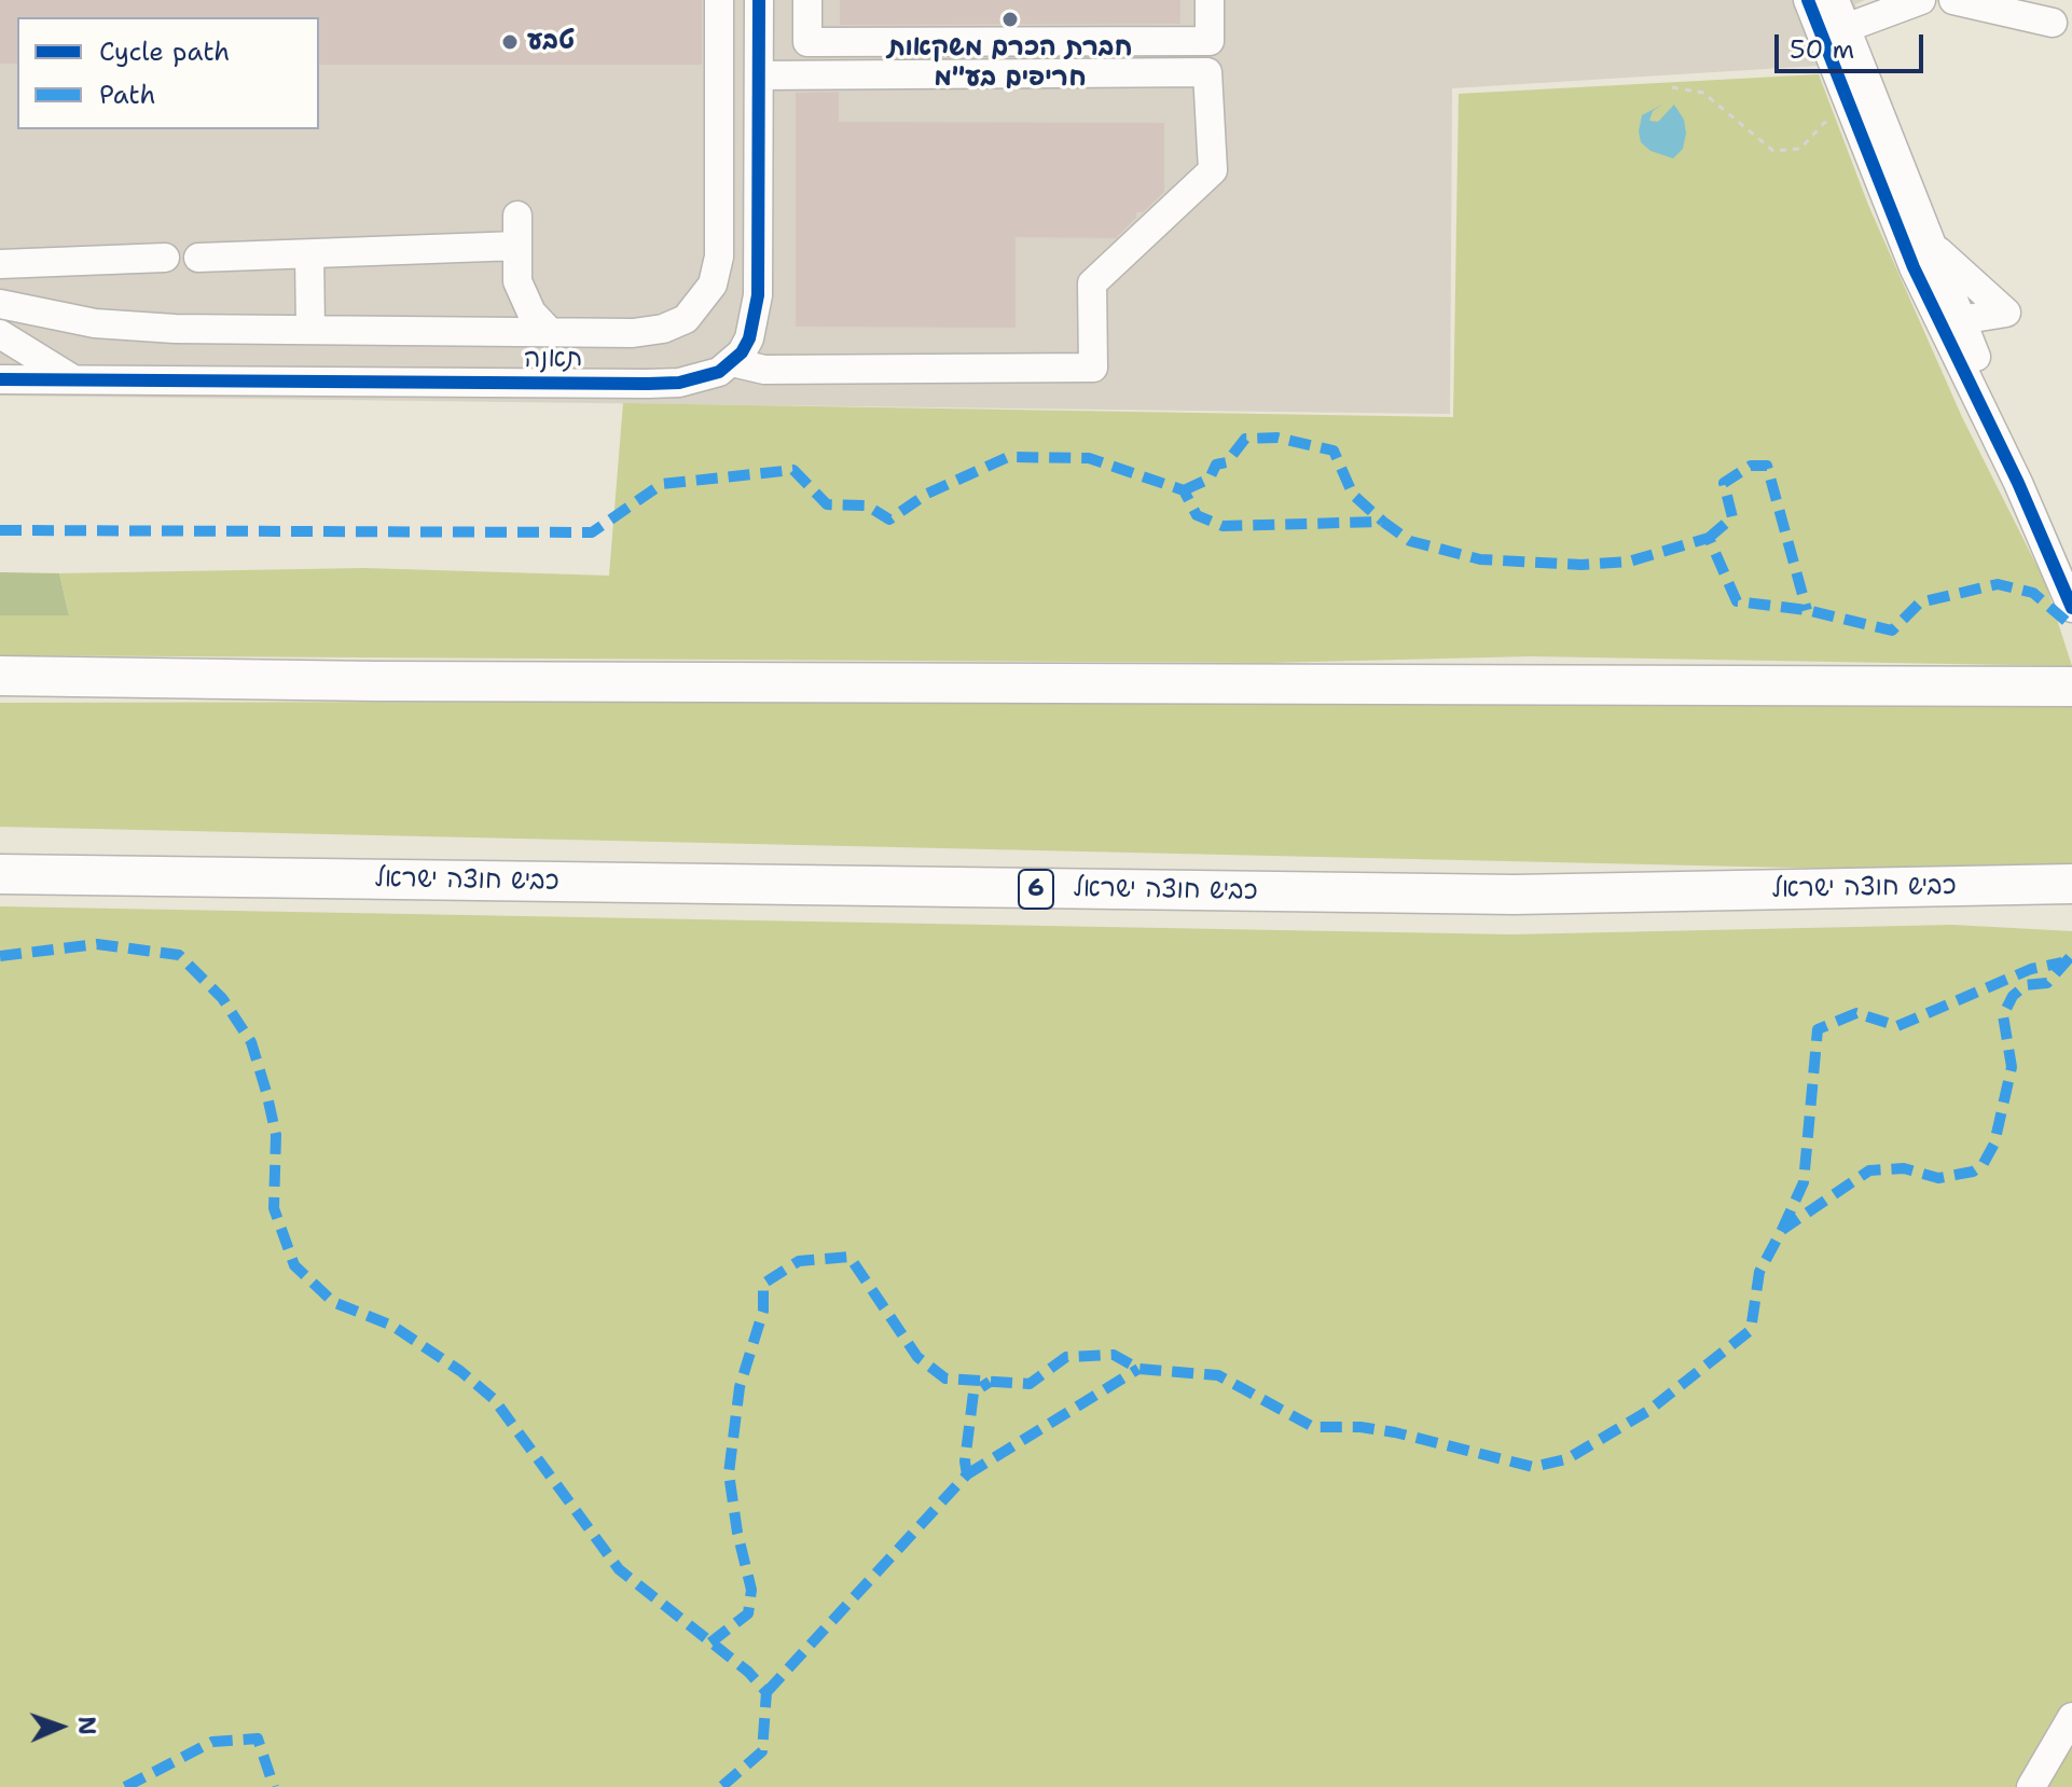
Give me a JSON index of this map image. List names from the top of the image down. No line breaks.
{"streets":{"highway":["כביש חוצה ישראל","6"],"street":["תאנה"]},"places":["חברת הכרם משקאות חריפים בע\"מ","טבע"],"legend":["Cycle path","Path"],"scale_bar":"50 m","north":"right"}
